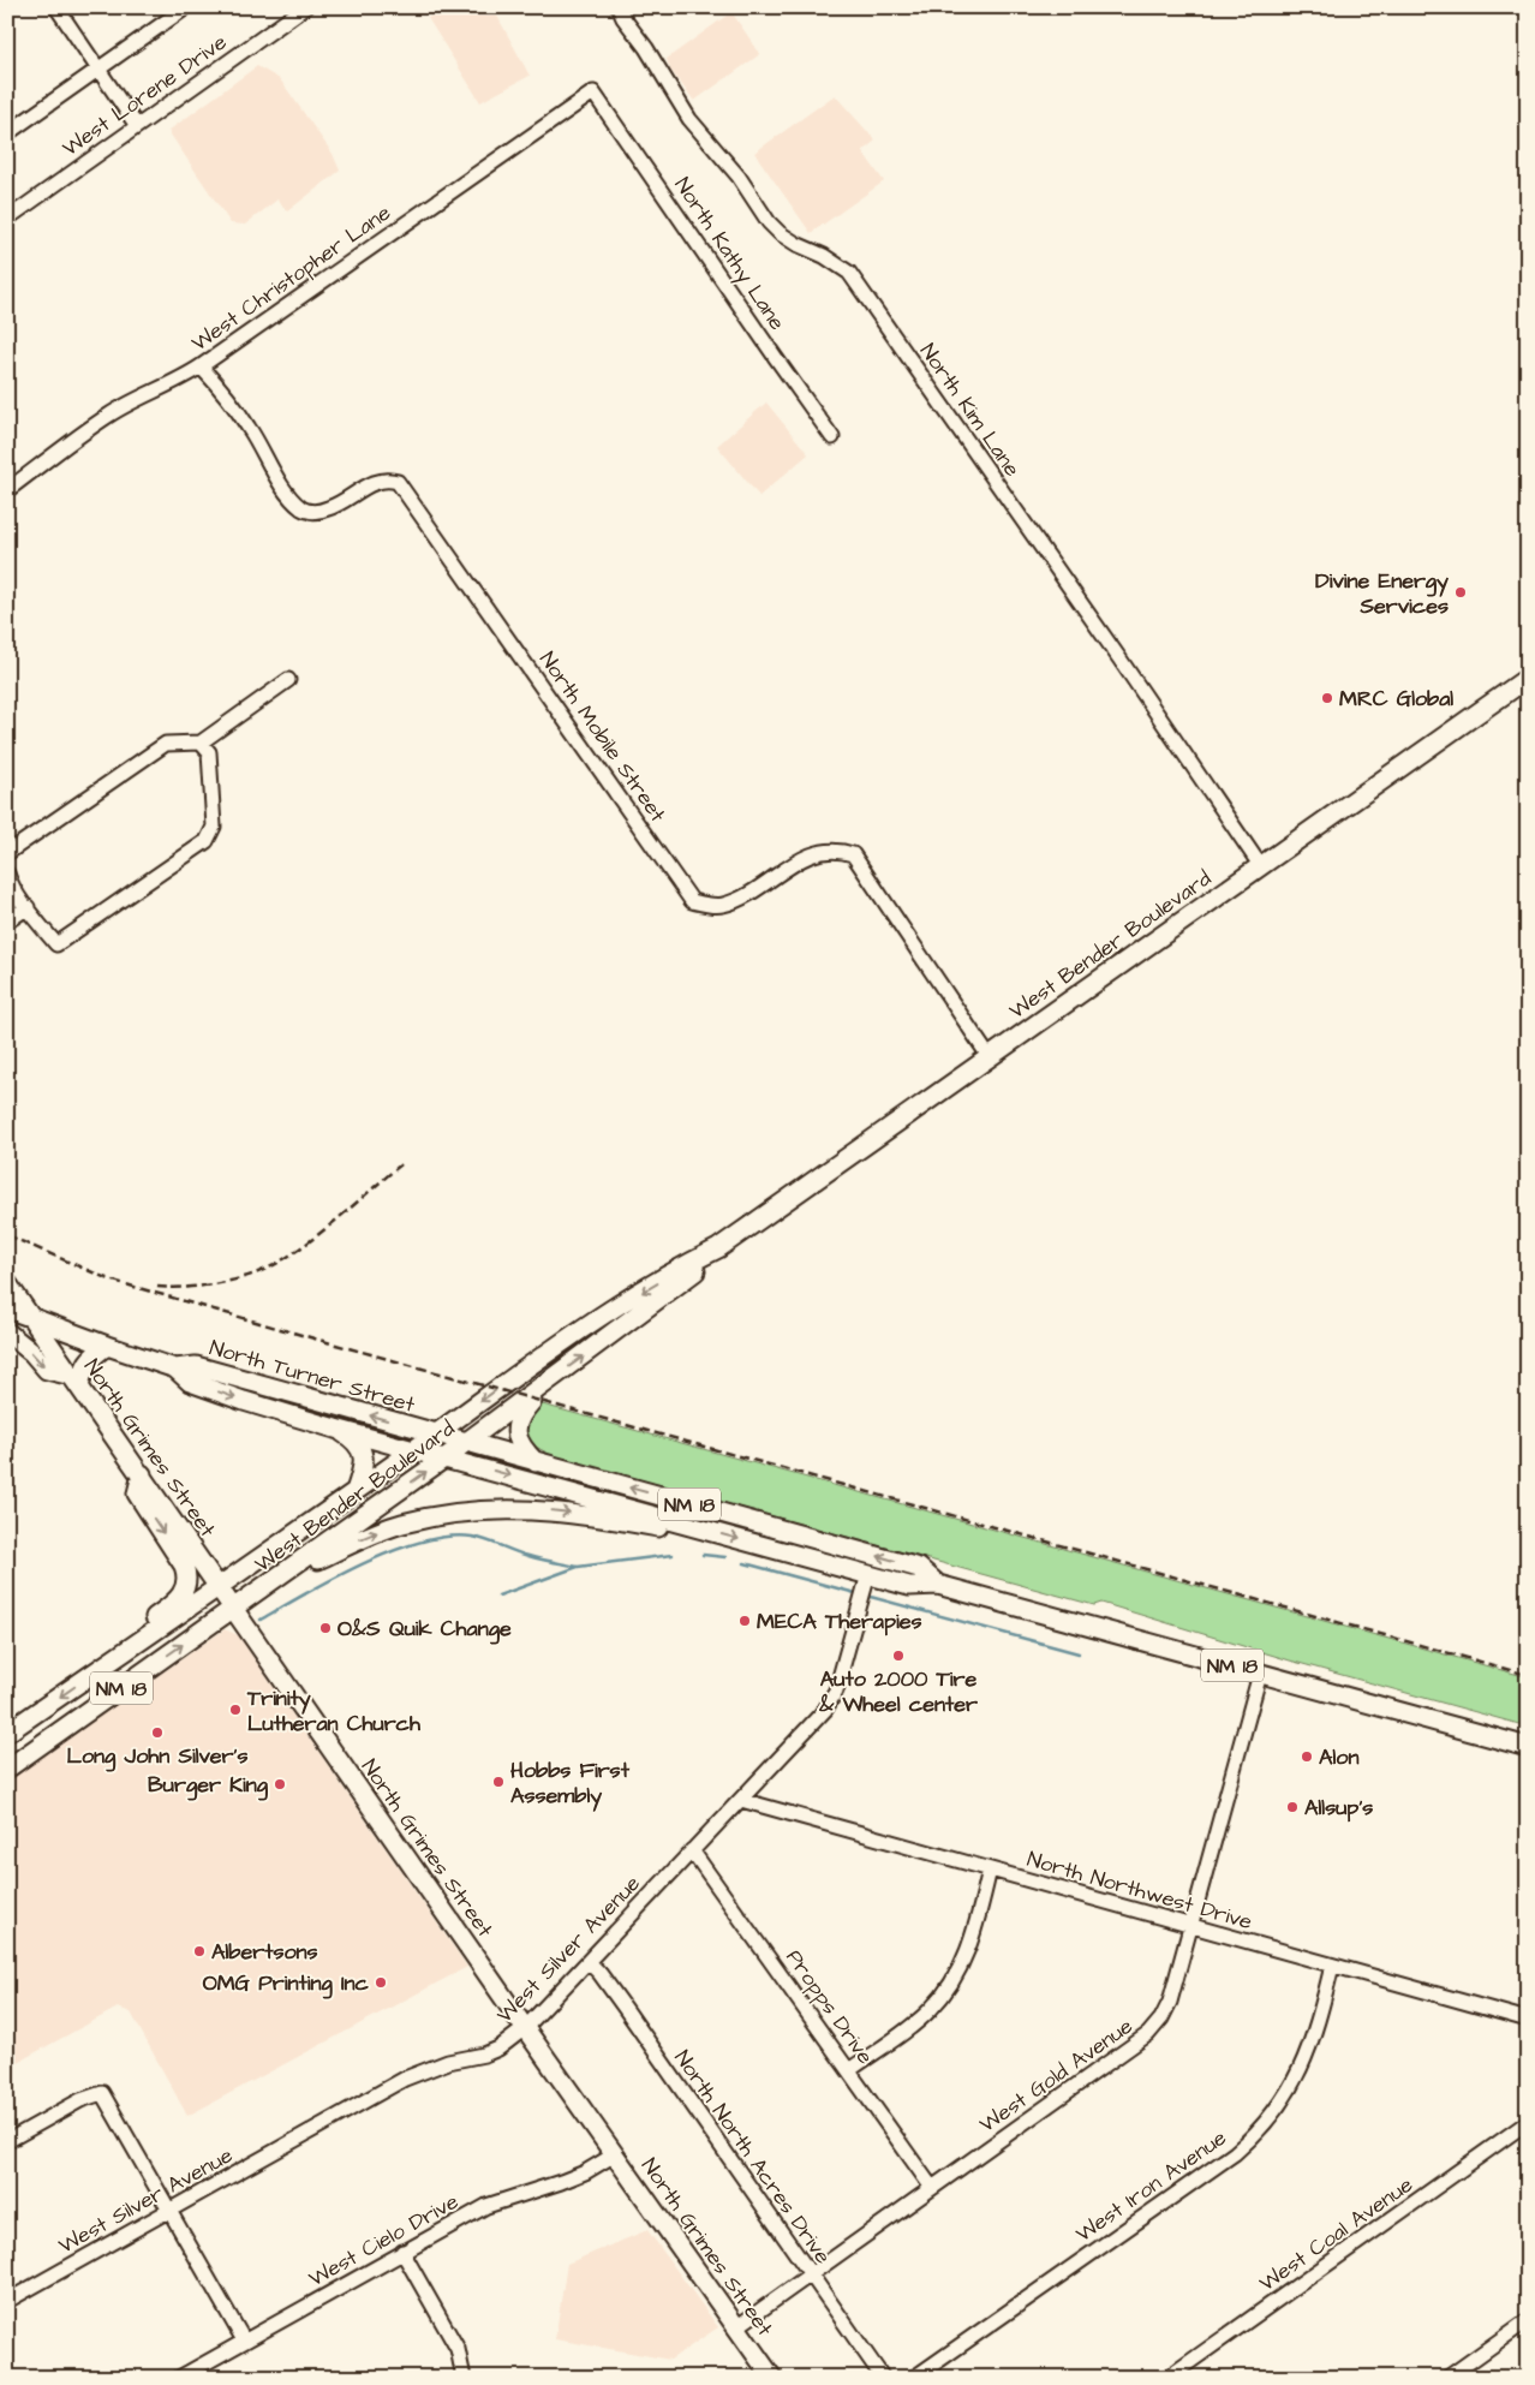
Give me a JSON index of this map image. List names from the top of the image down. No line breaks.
{"streets":{"main road":["West Bender Boulevard","North Turner Street","North Grimes Street","NM 18"],"street":["West Lorene Drive","North Kathy Lane","West Christopher Lane","North Kim Lane","North Mobile Street","North Northwest Drive","West Silver Avenue","Propps Drive","West Gold Avenue","North North Acres Drive","West Iron Avenue","West Coal Avenue","West Cielo Drive"]},"crossings":[["North Kathy Lane","West Christopher Lane"],["West Christopher Lane","North Mobile Street"],["North Kim Lane","West Bender Boulevard"],["North Mobile Street","West Bender Boulevard"],["West Bender Boulevard","North Turner Street"],["West Bender Boulevard","North Grimes Street"],["West Bender Boulevard","NM 18"],["North Turner Street","North Grimes Street"],["North Turner Street","NM 18"],["North Grimes Street","West Silver Avenue"],["North Grimes Street","West Gold Avenue"],["North Grimes Street","West Cielo Drive"],["NM 18","West Silver Avenue"],["NM 18","West Gold Avenue"],["North Northwest Drive","West Silver Avenue"],["North Northwest Drive","West Gold Avenue"],["North Northwest Drive","West Iron Avenue"],["West Silver Avenue","Propps Drive"],["West Silver Avenue","North North Acres Drive"],["Propps Drive","West Gold Avenue"],["West Gold Avenue","North North Acres Drive"]],"places":["Divine Energy Services","MRC Global","MECA Therapies","O&S Quik Change","Auto 2000 Tire & Wheel center","Trinity Lutheran Church","Long John Silver's","Alon","Hobbs First Assembly","Burger King","Allsup's","Albertsons","OMG Printing Inc"]}
